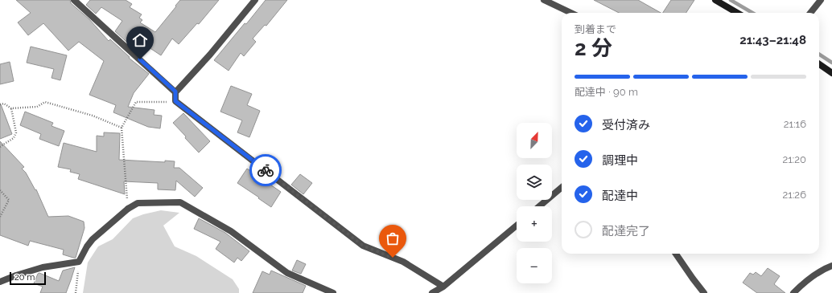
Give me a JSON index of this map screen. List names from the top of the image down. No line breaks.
{"scale_bar":"20 m","north":"top right","page":{"heading":["2 分","到着まで","21:43–21:48"],"bar":"配達中 · 90 m","list":[["受付済み","21:16"],["調理中","21:20"],["配達中","21:26"],"配達完了"],"map_buttons":["+","−"],"scale":"20 m"}}
